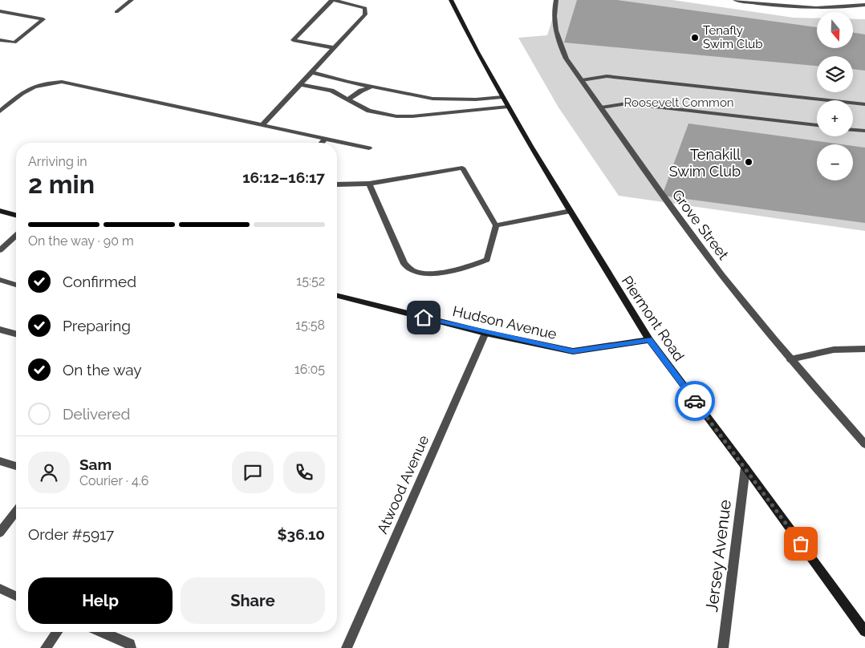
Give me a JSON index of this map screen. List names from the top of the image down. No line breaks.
{"streets":{"street":["Grove Street","Piermont Road","Hudson Avenue","Atwood Avenue","Jersey Avenue"]},"crossings":[["Piermont Road","Hudson Avenue"],["Piermont Road","Jersey Avenue"],["Hudson Avenue","Atwood Avenue"]],"parks":["Roosevelt Common"],"places":["Tenafly Swim Club","Tenakill Swim Club"],"north":"bottom","page":{"map_buttons":["+","−"],"heading":["2 min","Arriving in","16:12–16:17"],"panel":["Sam","Courier · 4.6","Order #5917","$36.10"],"bar":"On the way · 90 m","list":[["Confirmed","15:52"],["Preparing","15:58"],["On the way","16:05"],"Delivered"],"buttons":["Help","Share"]}}
